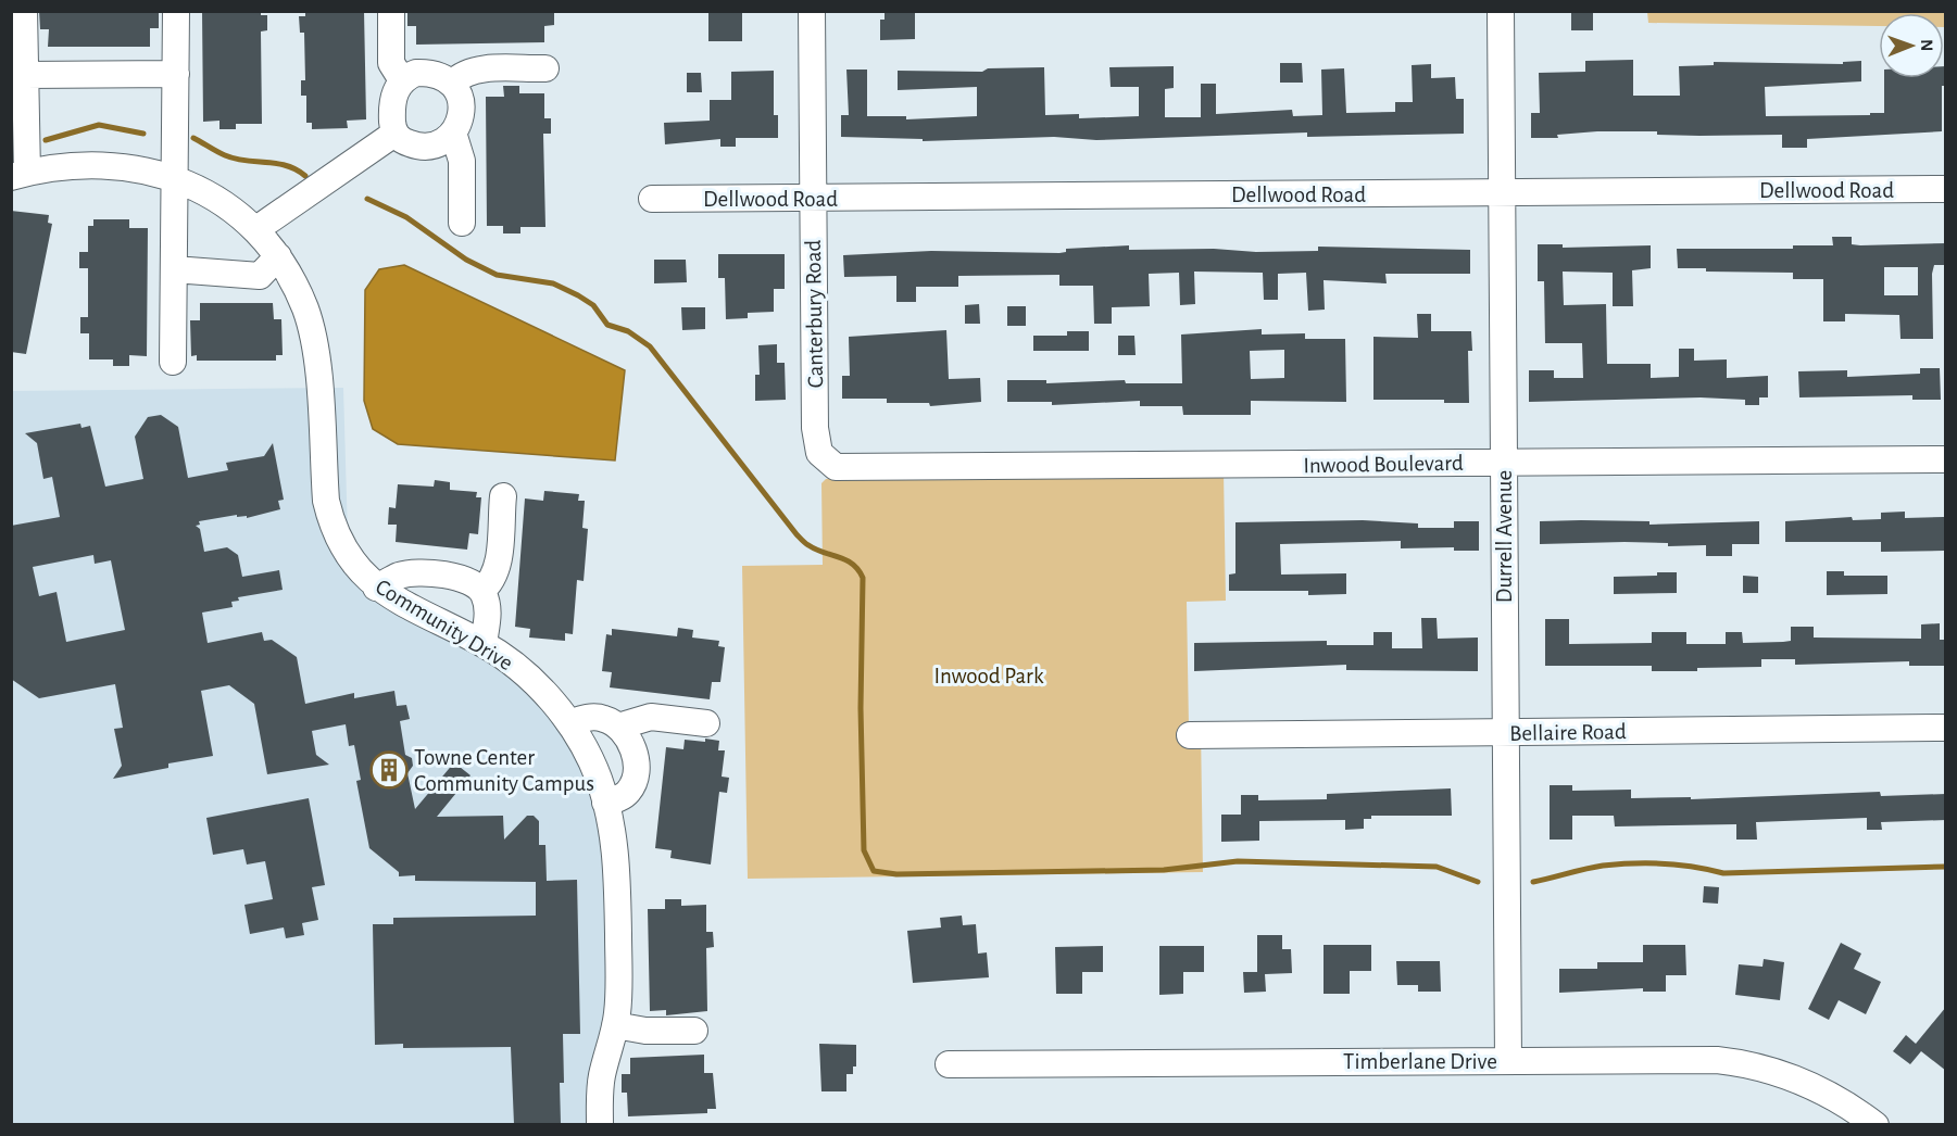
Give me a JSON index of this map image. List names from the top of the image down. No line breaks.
{"streets":{"street":["Dellwood Road","Canterbury Road","Inwood Boulevard","Durrell Avenue","Community Drive","Bellaire Road","Timberlane Drive"]},"crossings":[["Dellwood Road","Canterbury Road"],["Dellwood Road","Durrell Avenue"],["Canterbury Road","Inwood Boulevard"],["Inwood Boulevard","Durrell Avenue"],["Durrell Avenue","Bellaire Road"],["Durrell Avenue","Timberlane Drive"]],"parks":["Inwood Park"],"places":{"building":["Towne Center Community Campus"]},"north":"right"}
